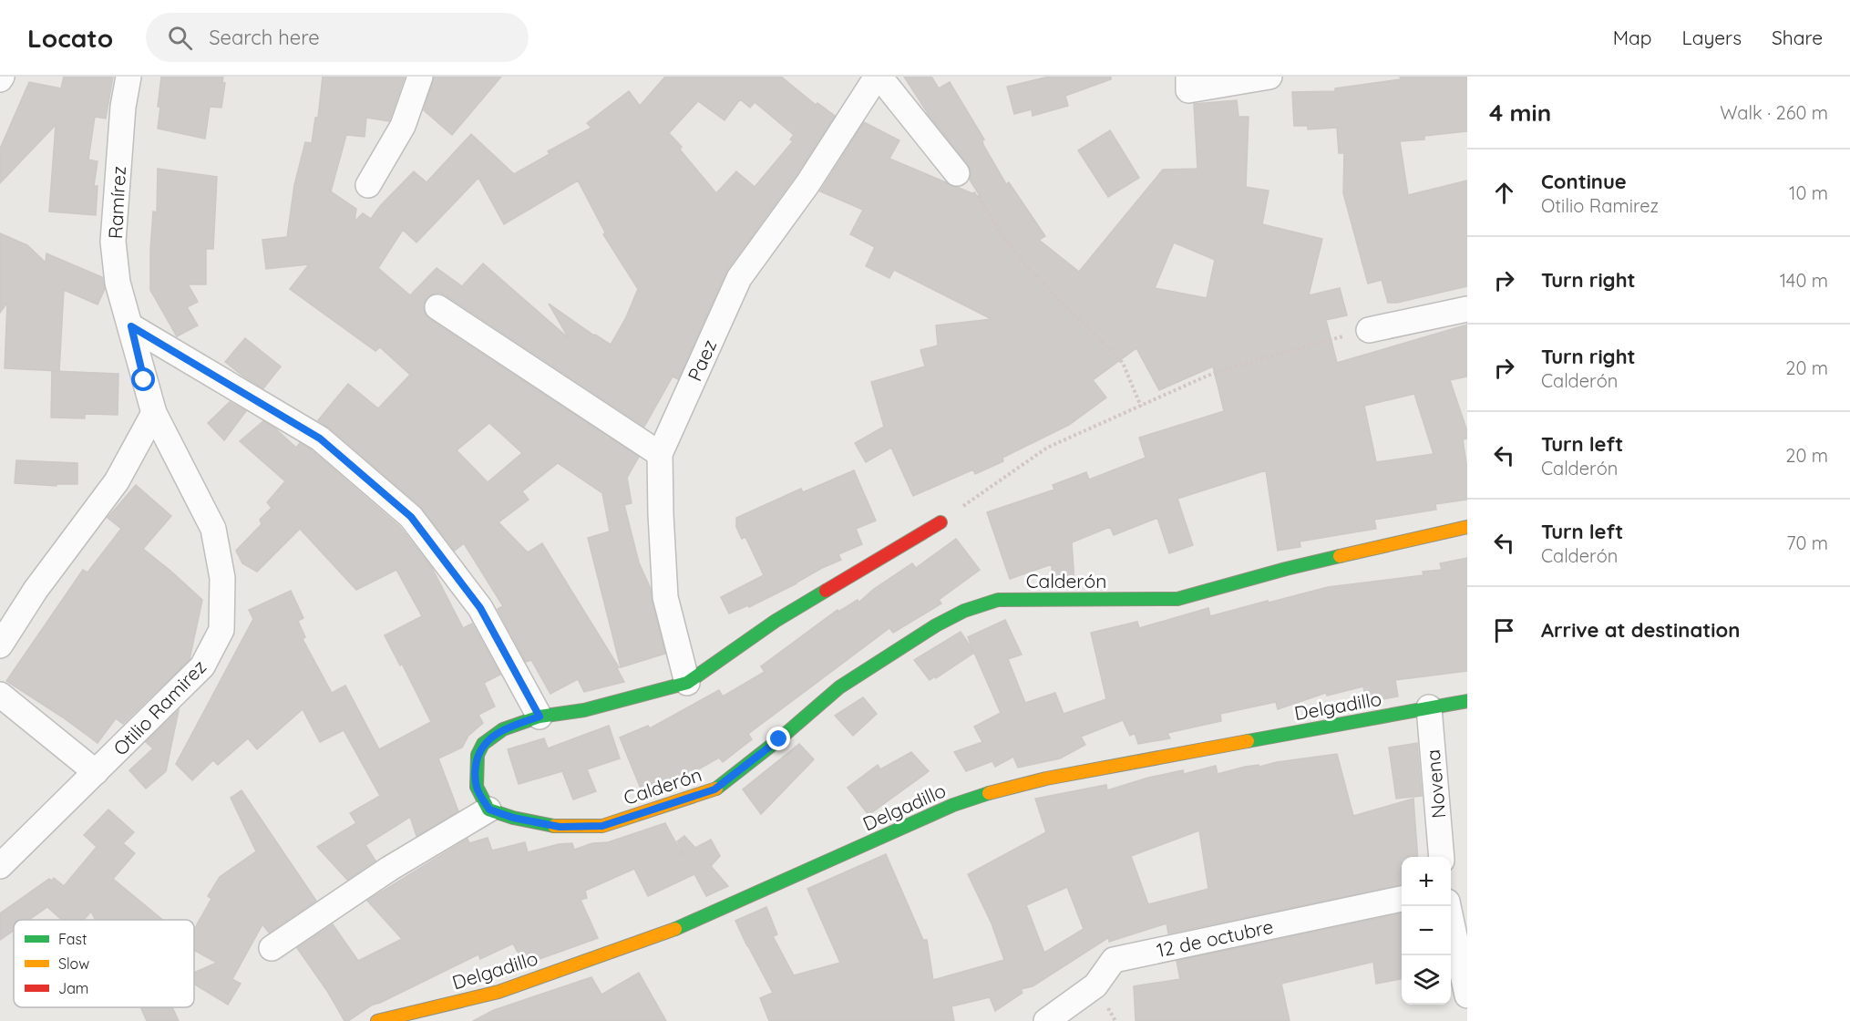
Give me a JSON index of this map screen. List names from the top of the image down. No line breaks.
{"streets":{"street":["Ramírez","Paez","Calderón","Delgadillo","Otilio Ramirez","Novena","12 de octubre"]},"crossings":[["Ramírez","Otilio Ramirez"],["Delgadillo","Novena"]],"legend":["Fast","Slow","Jam"],"page":{"header":"Locato","search":"Search here","nav":["Map","Layers","Share"],"heading":["4 min","Walk · 260 m"],"list":[["Continue","Otilio Ramirez","10 m"],["Turn right","140 m"],["Turn right","Calderón","20 m"],["Turn left","Calderón","20 m"],["Turn left","Calderón","70 m"],"Arrive at destination"],"map_buttons":["+","−"]}}
